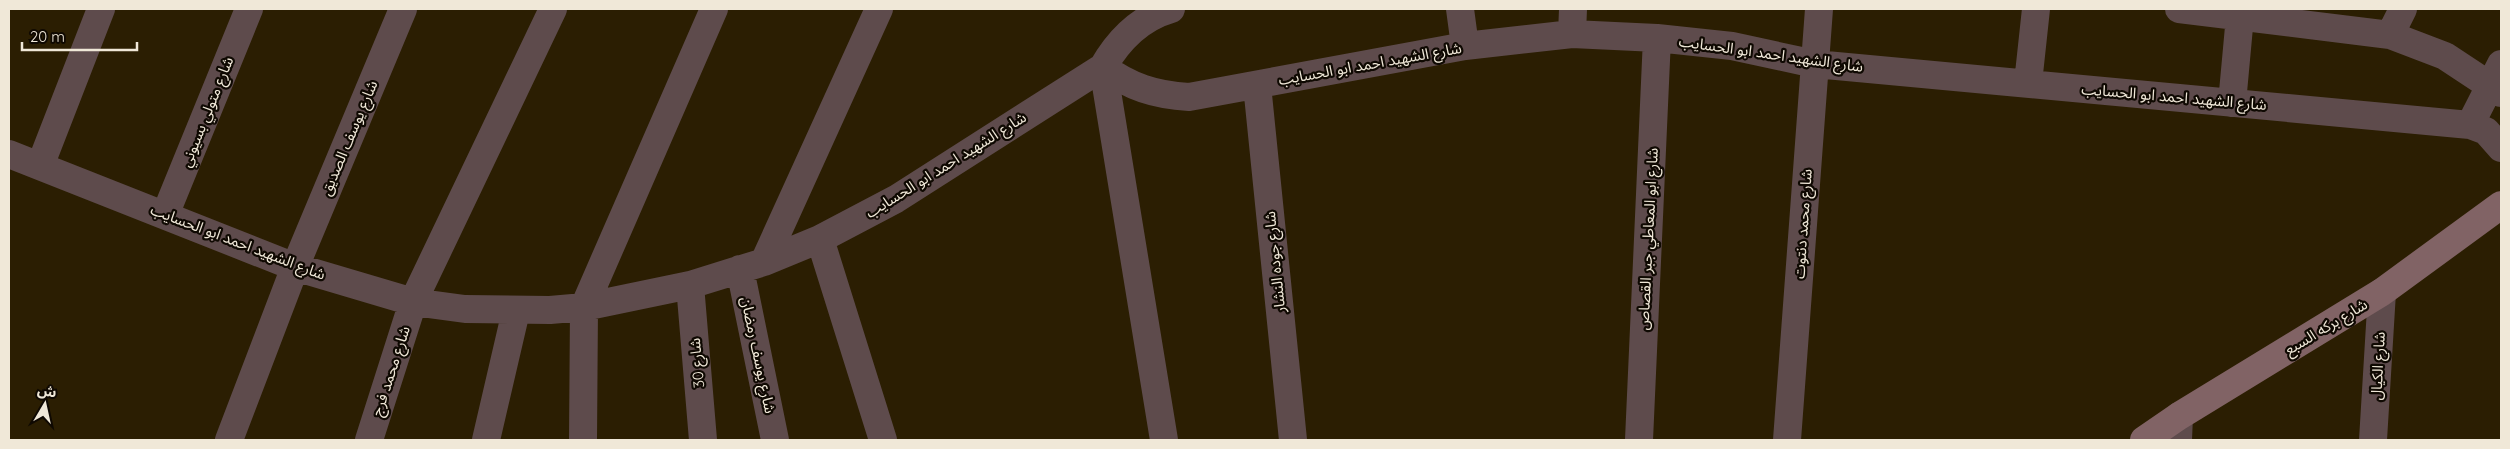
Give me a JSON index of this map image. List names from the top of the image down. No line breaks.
{"streets":{"main road":["شارع بركه السبع"],"street":["شارع الشهيد احمد ابو الحسايب","شارع متولي بسيوني","شارع يوسف الصديق","شارع محمد دنتوت","شارع ابو المعاطي جبر القصاص","شارع جوده النشار","شارع يوسف رمضان","شارع 30","شارع الكيال","شارع محمد فرج"]},"crossings":[["شارع الشهيد احمد ابو الحسايب","شارع متولي بسيوني"],["شارع الشهيد احمد ابو الحسايب","شارع يوسف الصديق"],["شارع الشهيد احمد ابو الحسايب","شارع محمد دنتوت"],["شارع الشهيد احمد ابو الحسايب","شارع ابو المعاطي جبر القصاص"],["شارع الشهيد احمد ابو الحسايب","شارع جوده النشار"],["شارع الشهيد احمد ابو الحسايب","شارع يوسف رمضان"],["شارع الشهيد احمد ابو الحسايب","شارع 30"],["شارع الشهيد احمد ابو الحسايب","شارع محمد فرج"],["شارع بركه السبع","شارع الكيال"]],"scale_bar":"20 m","north":"top"}
